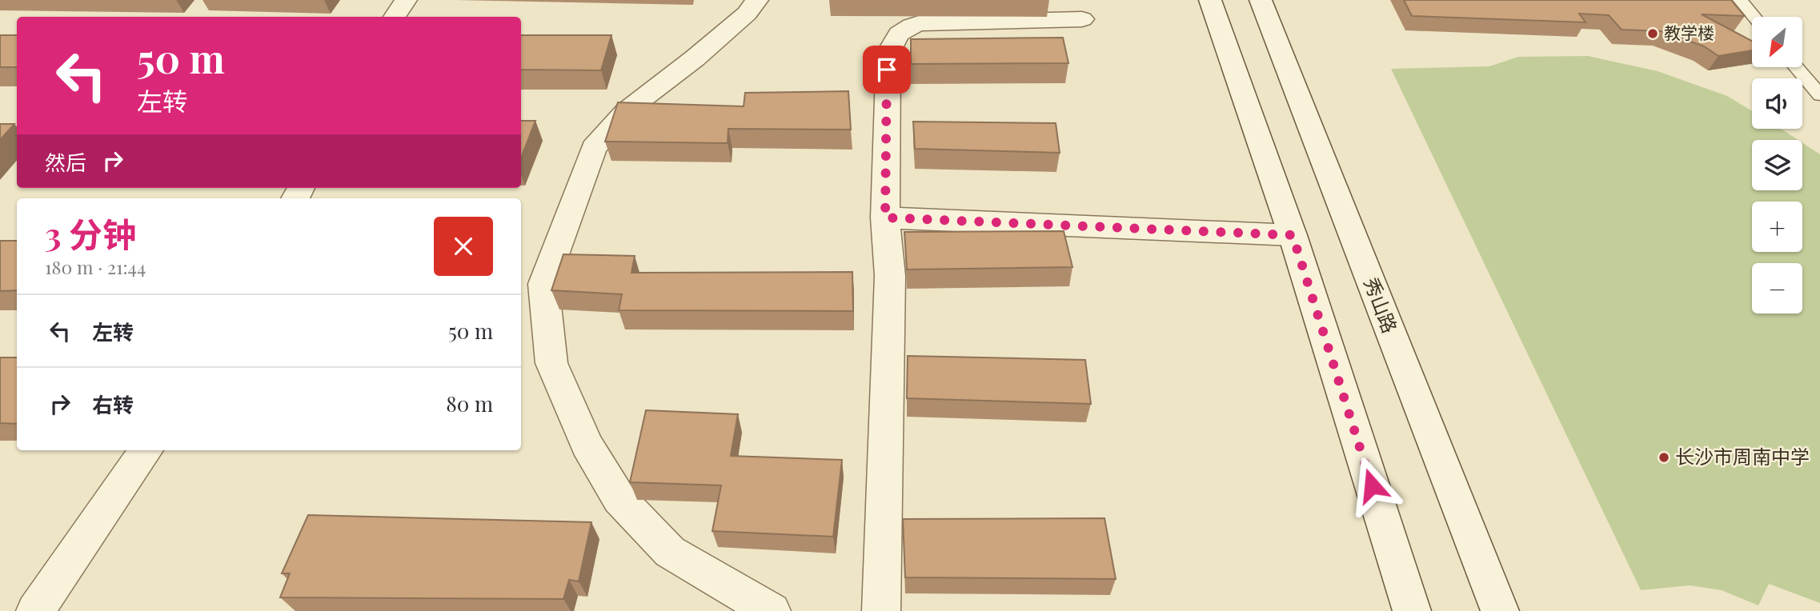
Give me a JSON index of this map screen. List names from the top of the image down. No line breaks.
{"streets":{"street":["秀山路"]},"places":["教学楼","长沙市周南中学"],"north":"bottom left","page":{"map_buttons":["+","−"],"turn":["50 m","左转"],"then":"然后","heading":["3 分钟","180 m · 21:44"],"list":[{"name":"左转","value":"50 m"},{"name":"右转","value":"80 m"}]}}
